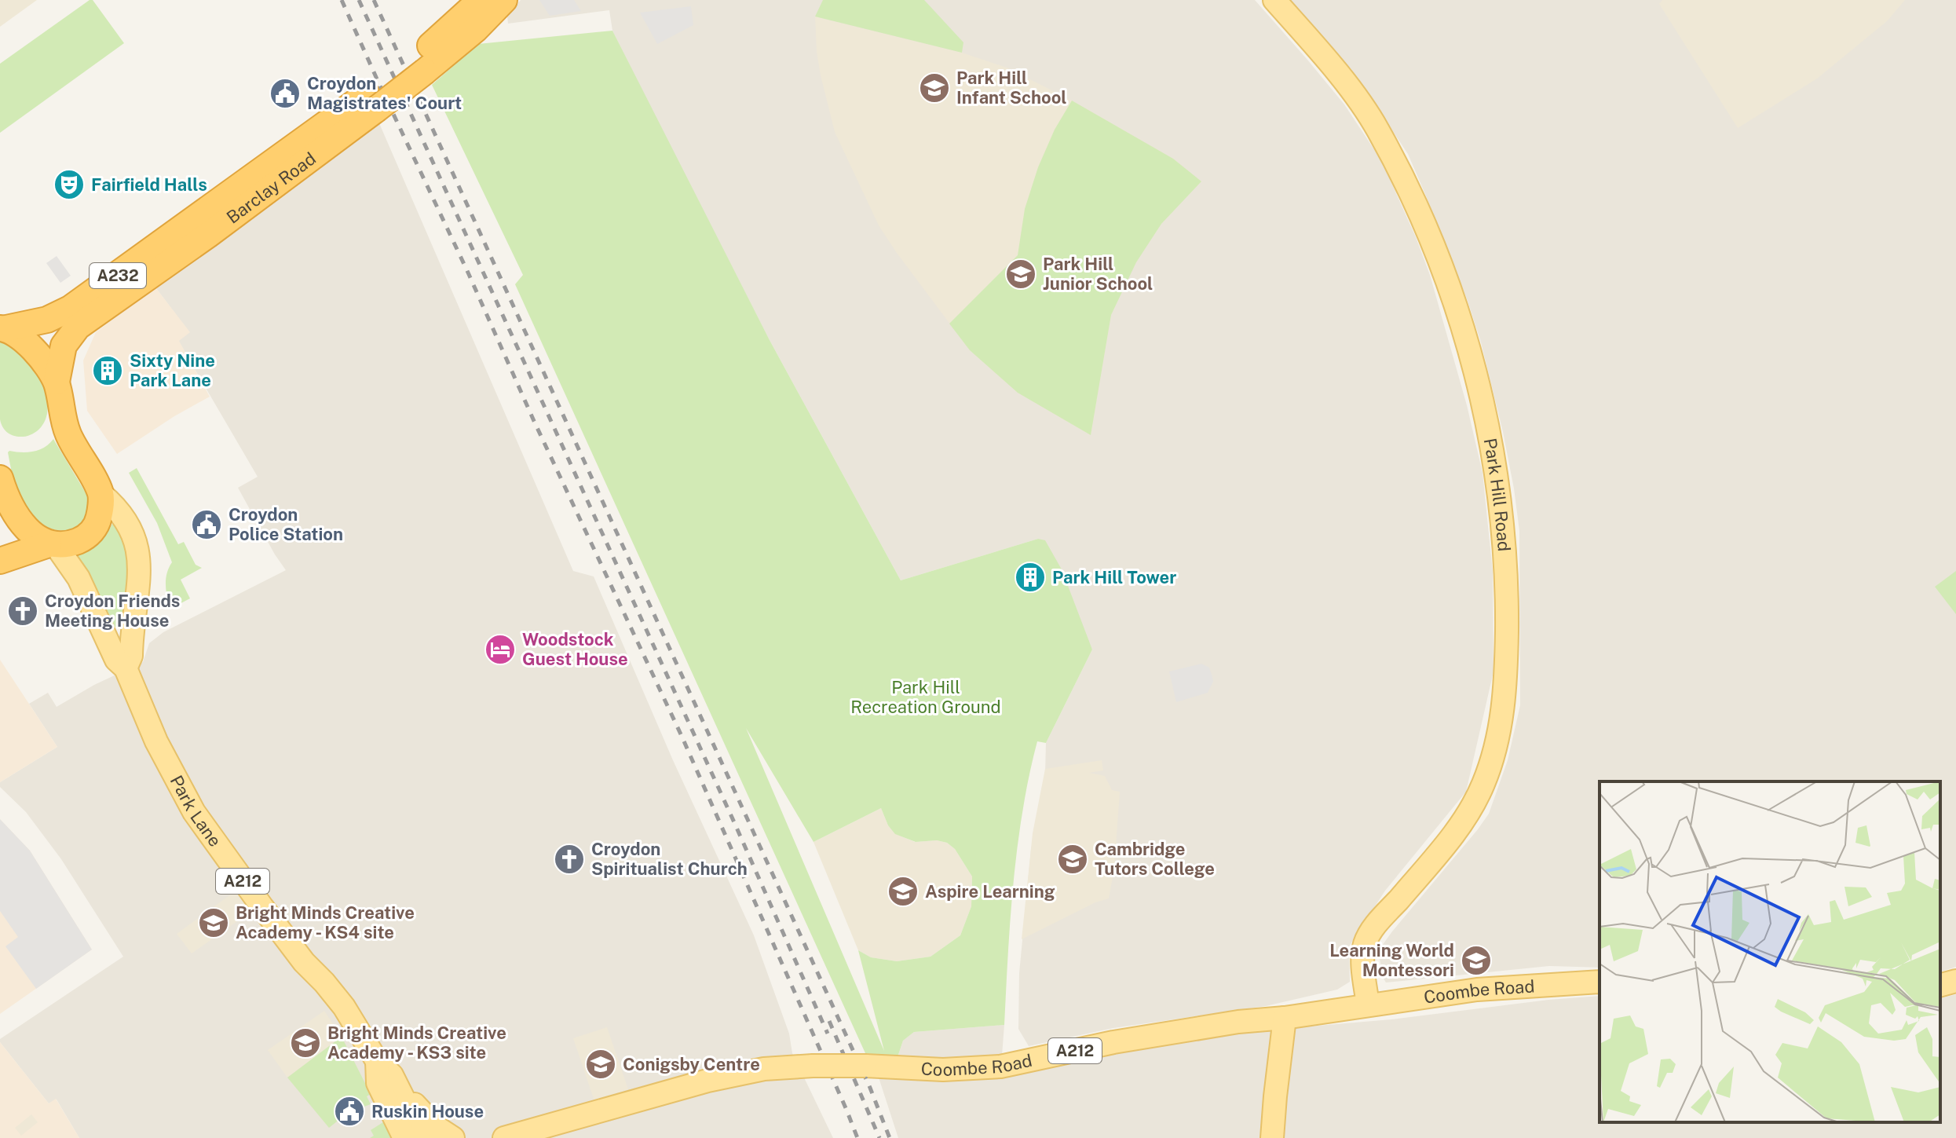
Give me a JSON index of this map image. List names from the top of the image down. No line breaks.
{"streets":{"highway":["Barclay Road","A232"],"main road":["Park Hill Road","Park Lane","A212","Coombe Road"]},"crossings":[["Park Hill Road","Coombe Road"]],"parks":["Park Hill Recreation Ground"],"places":{"school or university":["Park Hill Infant School","Park Hill Junior School","Cambridge Tutors College","Aspire Learning","Bright Minds Creative Academy - KS4 site","Learning World Montessori","Bright Minds Creative Academy - KS3 site","Conigsby Centre"],"public building":["Croydon Magistrates' Court","Croydon Police Station","Ruskin House"],"theatre":["Fairfield Halls"],"building":["Sixty Nine Park Lane","Park Hill Tower"],"church":["Croydon Friends Meeting House","Croydon Spiritualist Church"],"hotel":["Woodstock Guest House"]}}
